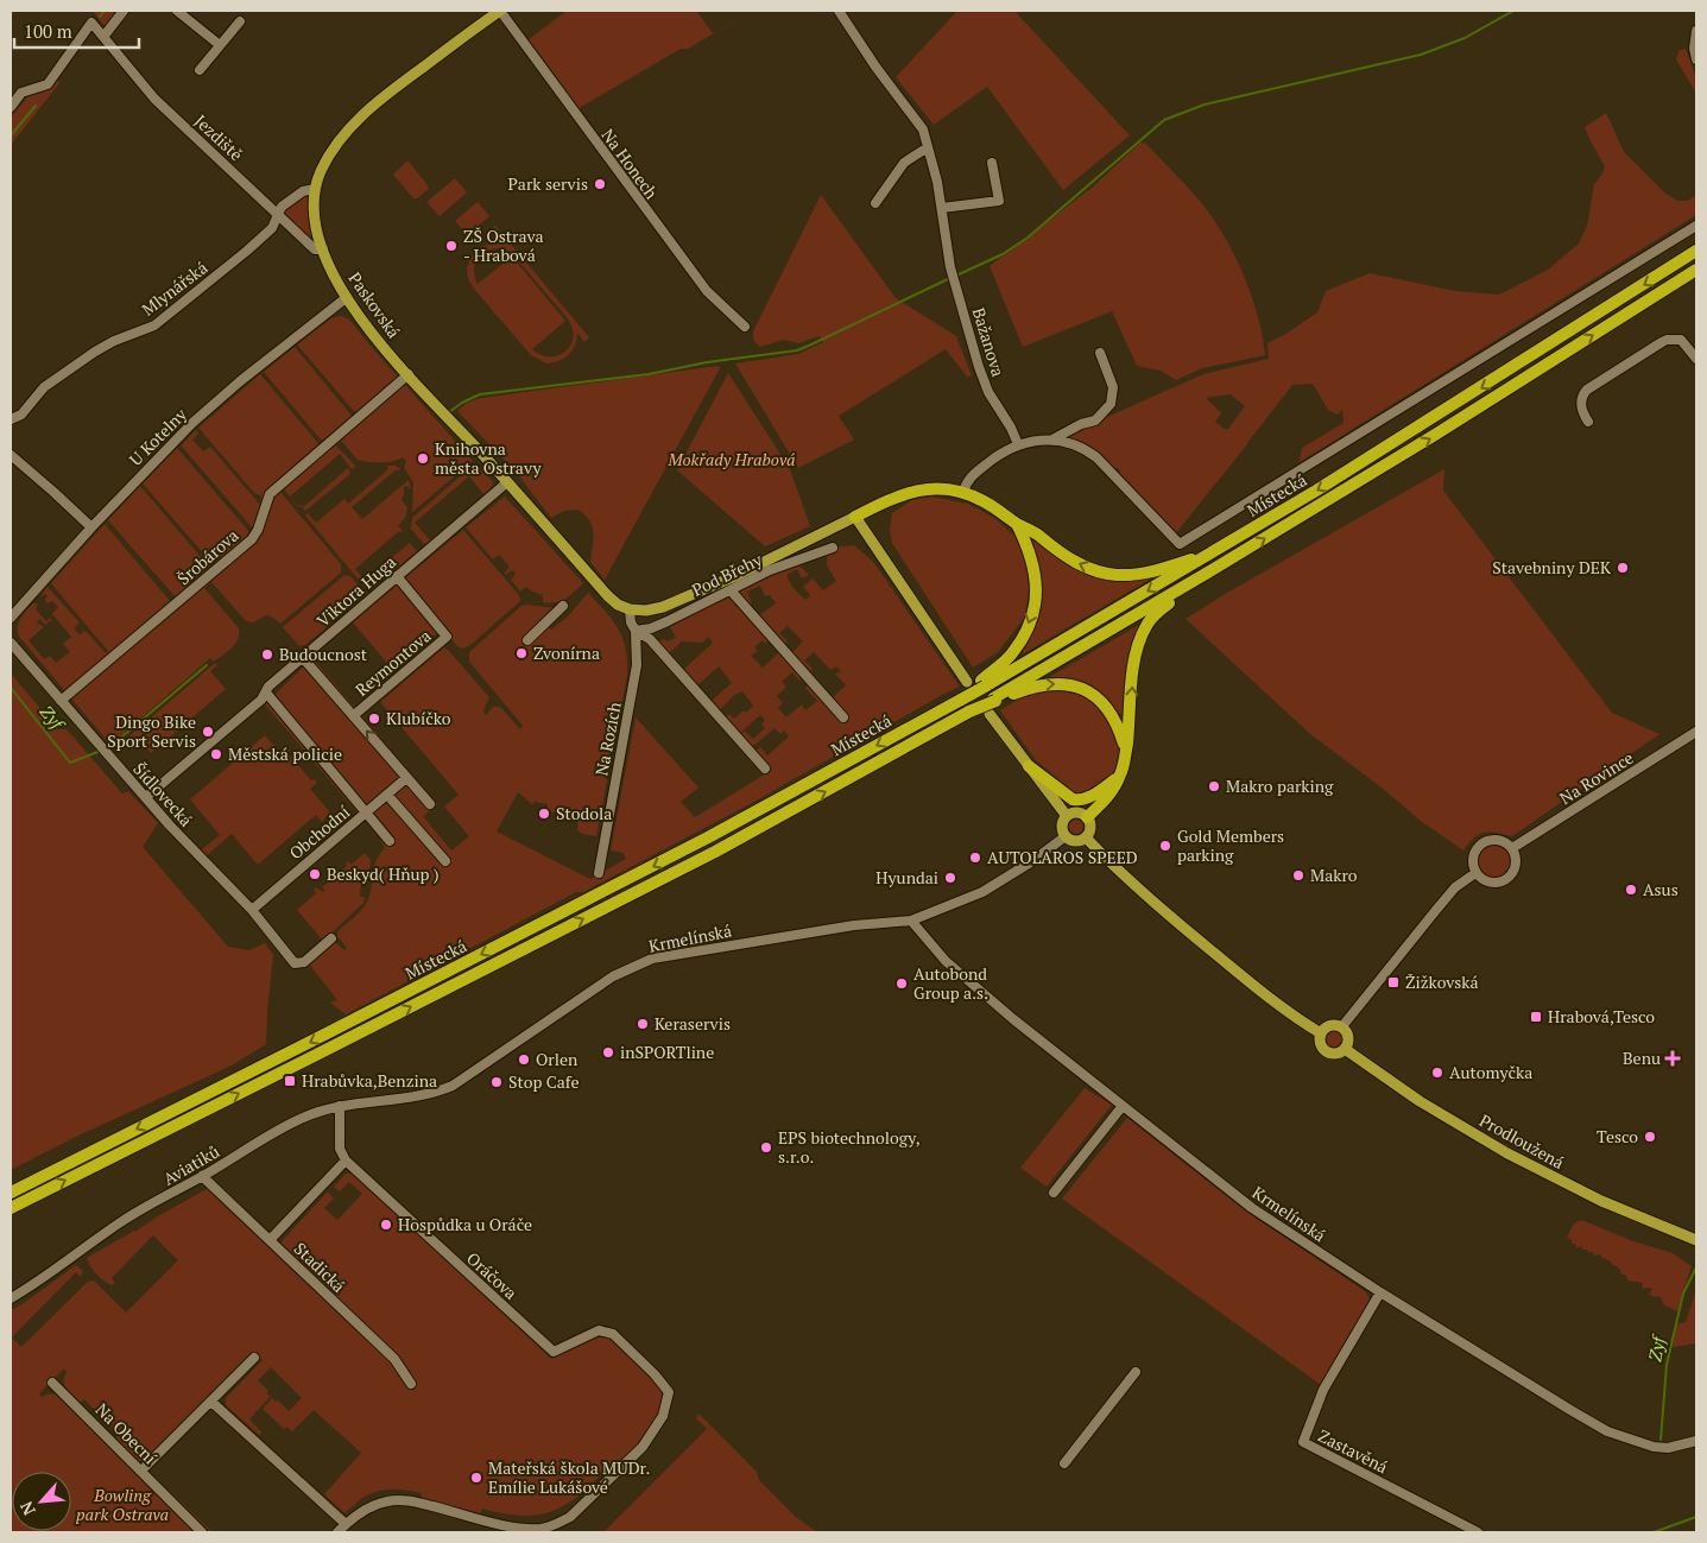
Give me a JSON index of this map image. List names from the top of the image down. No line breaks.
{"streets":{"highway":["Místecká"],"main road":["Paskovská","Prodloužená"],"street":["Jezdiště","Na Honech","Mlynářská","Bažanova","U Kotelny","Šrobárova","Pod Břehy","Viktora Huga","Reymontova","Na Rozích","Na Rovince","Šídlovecká","Obchodní","Krmelínská","Aviatiků","Stadická","Oráčova","Na Obecní","Zastavěná"]},"crossings":[["Jezdiště","Mlynářská"],["Jezdiště","Paskovská"],["Na Honech","Paskovská"],["Mlynářská","Paskovská"],["Paskovská","U Kotelny"],["Paskovská","Šrobárova"],["Paskovská","Viktora Huga"],["Paskovská","Na Rozích"],["Šrobárova","Šídlovecká"],["Pod Břehy","Na Rozích"],["Viktora Huga","Reymontova"],["Viktora Huga","Šídlovecká"],["Šídlovecká","Obchodní"],["Krmelínská","Aviatiků"],["Krmelínská","Zastavěná"],["Aviatiků","Stadická"]],"water":["Zyf"],"parks":["Mokřady Hrabová","Bowling park Ostrava"],"places":{"other":["Park servis","ZŠ Ostrava - Hrabová","Knihovna města Ostravy","Stavebniny DEK","Zvonírna","Budoucnost","Klubíčko","Dingo Bike Sport Servis","Městská policie","Makro parking","Stodola","Gold Members parking","AUTOLAROS SPEED","Beskyd( Hňup )","Makro","Hyundai","Asus","Autobond Group a.s.","Keraservis","inSPORTline","Orlen","Automyčka","Stop Cafe","Tesco","EPS biotechnology, s.r.o.","Hospůdka u Oráče","Mateřská škola MUDr. Emílie Lukášové"],"transit":["Žižkovská","Hrabová,Tesco","Hrabůvka,Benzina"],"health":["Benu"]},"scale_bar":"100 m","north":"bottom left"}
